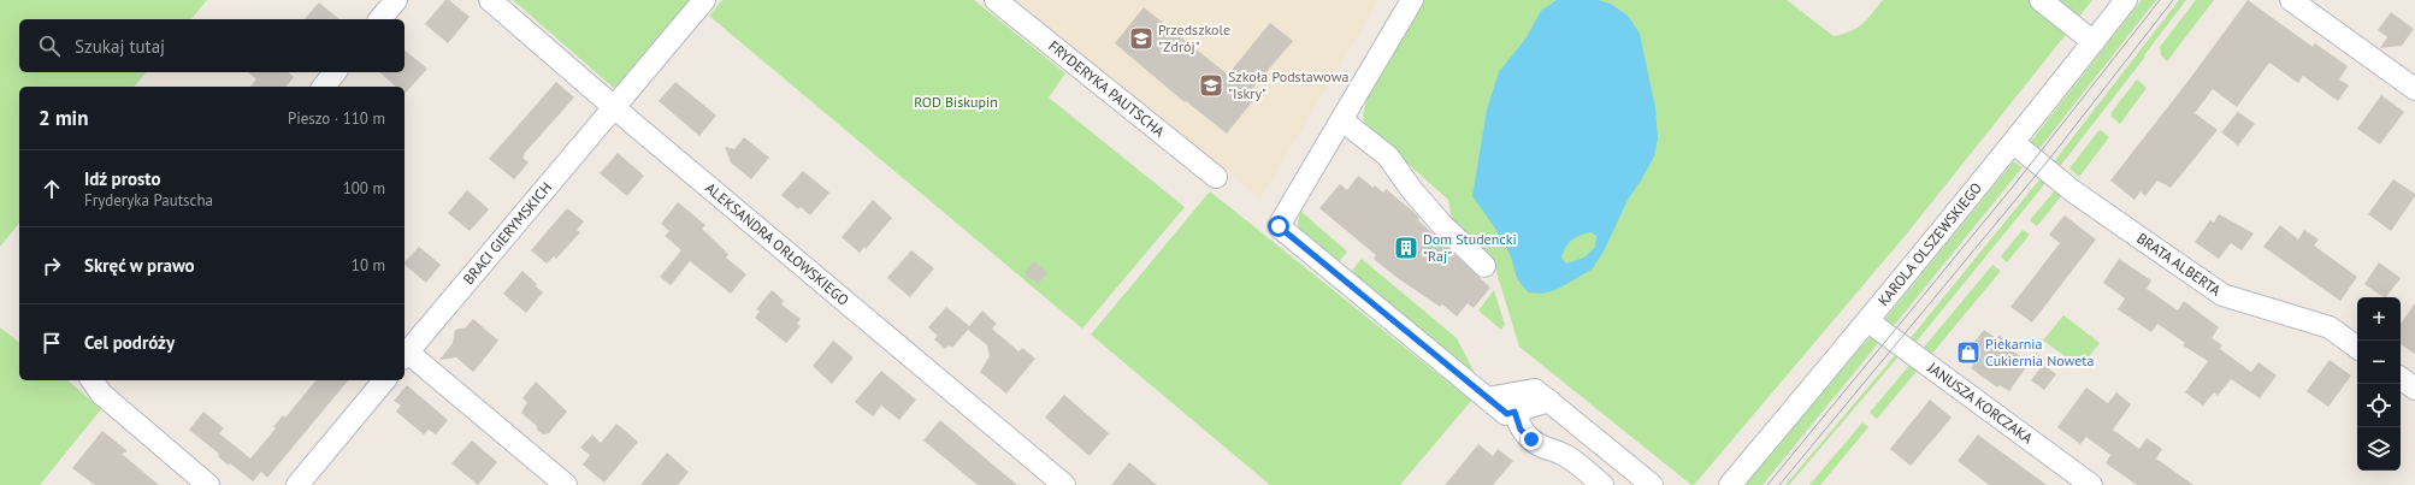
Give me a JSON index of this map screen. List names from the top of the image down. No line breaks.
{"streets":{"street":["FRYDERYKA PAUTSCHA","BRACI GIERYMSKICH","ALEKSANDRA ORŁOWSKIEGO","KAROLA OLSZEWSKIEGO","BRATA ALBERTA","JANUSZA KORCZAKA"]},"crossings":[["BRACI GIERYMSKICH","ALEKSANDRA ORŁOWSKIEGO"],["KAROLA OLSZEWSKIEGO","BRATA ALBERTA"],["KAROLA OLSZEWSKIEGO","JANUSZA KORCZAKA"]],"parks":["ROD Biskupin"],"places":{"school or university":["Przedszkole \"Zdrój\"","Szkoła Podstawowa \"Iskry\""],"building":["Dom Studencki \"Raj\""],"shop":["Piekarnia Cukiernia Noweta"]},"page":{"search":"Szukaj tutaj","heading":["2 min","Pieszo · 110 m"],"list":[["Idź prosto","Fryderyka Pautscha","100 m"],["Skręć w prawo","10 m"],"Cel podróży"],"map_buttons":["+","−"]}}
